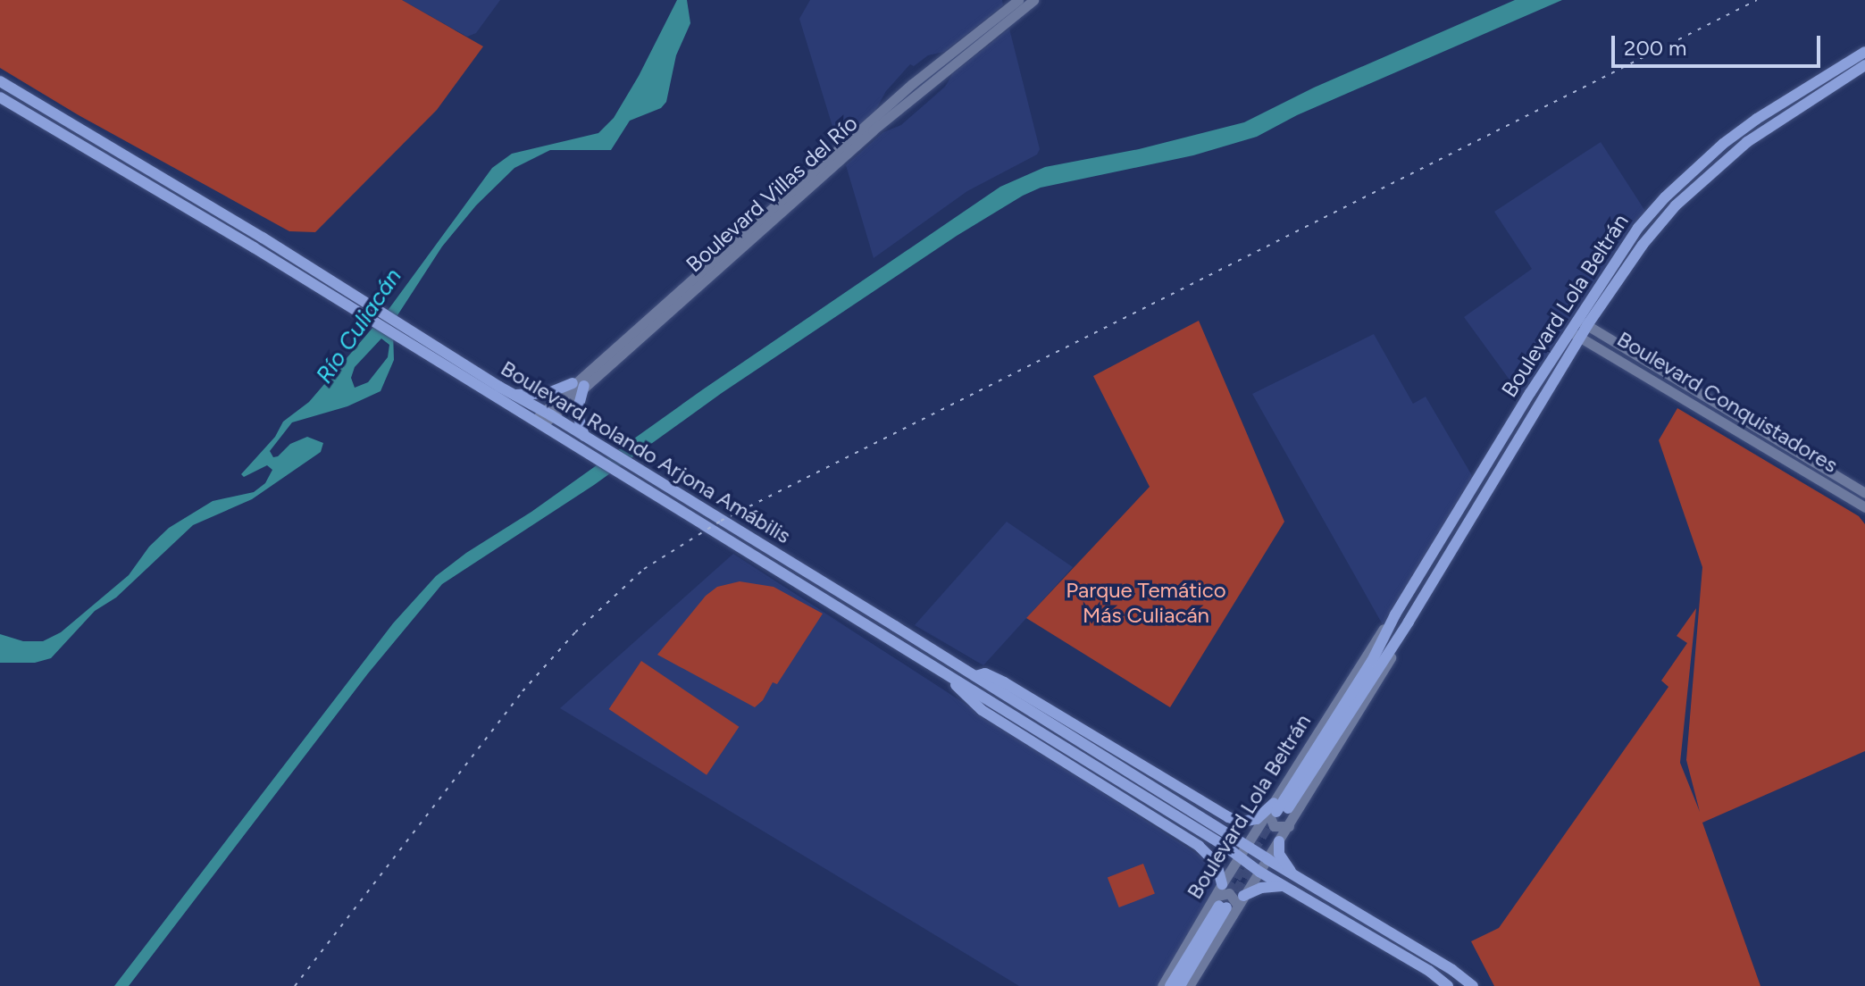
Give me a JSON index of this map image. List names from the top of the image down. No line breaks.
{"streets":{"main road":["Boulevard Lola Beltrán","Boulevard Rolando Arjona Amábilis"],"street":["Boulevard Villas del Río","Boulevard Conquistadores"]},"crossings":[["Boulevard Villas del Río","Boulevard Rolando Arjona Amábilis"],["Boulevard Lola Beltrán","Boulevard Conquistadores"],["Boulevard Lola Beltrán","Boulevard Rolando Arjona Amábilis"]],"water":["Río Culiacán"],"parks":["Parque Temático Más Culiacán"],"scale_bar":"200 m"}
